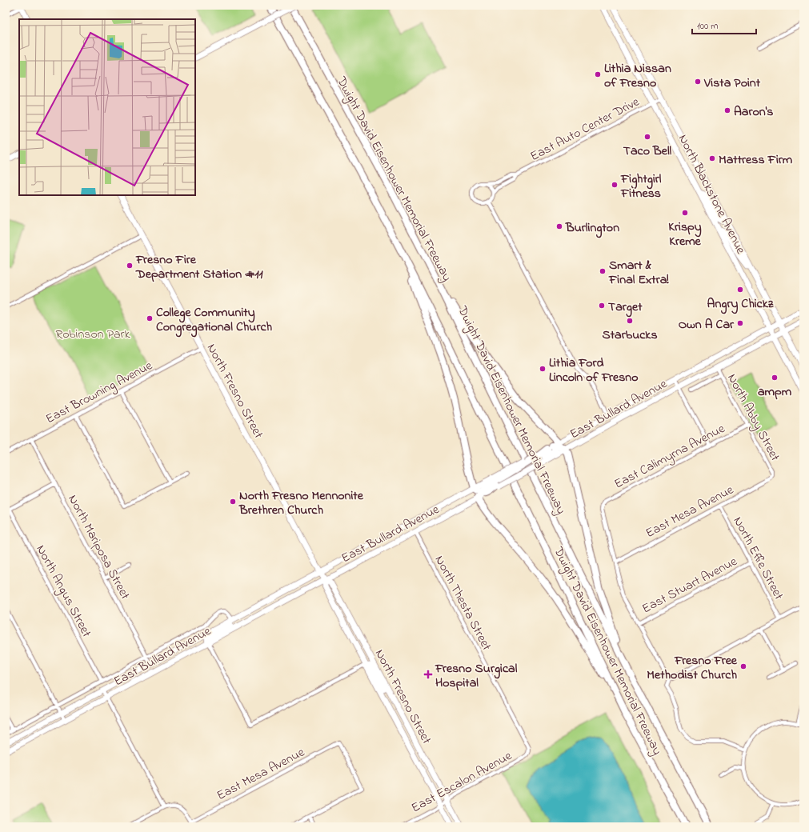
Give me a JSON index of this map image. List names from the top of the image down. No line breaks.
{"streets":{"highway":["Dwight David Eisenhower Memorial Freeway"],"main road":["North Blackstone Avenue","North Fresno Street","East Bullard Avenue"],"street":["East Auto Center Drive","East Browning Avenue","North Abby Street","East Calimyrna Avenue","East Mesa Avenue","North Mariposa Street","North Effie Street","East Stuart Avenue","North Angus Street","North Thesta Street","East Escalon Avenue"]},"crossings":[["East Auto Center Drive","North Blackstone Avenue"],["North Blackstone Avenue","East Bullard Avenue"],["North Fresno Street","East Browning Avenue"],["North Fresno Street","East Bullard Avenue"],["North Fresno Street","East Escalon Avenue"],["East Browning Avenue","North Mariposa Street"],["East Bullard Avenue","North Abby Street"],["East Bullard Avenue","North Mariposa Street"],["East Bullard Avenue","North Thesta Street"],["North Abby Street","East Calimyrna Avenue"],["North Abby Street","East Mesa Avenue"],["East Calimyrna Avenue","East Mesa Avenue"],["East Mesa Avenue","North Effie Street"],["North Effie Street","East Stuart Avenue"],["North Thesta Street","East Escalon Avenue"]],"parks":["Robinson Park"],"places":{"other":["Lithia Nissan of Fresno","Vista Point","Aaron's","Taco Bell","Mattress Firm","Fightgirl Fitness","Krispy Kreme","Burlington","Fresno Fire Department Station #11","Smart & Final Extra!","Angry Chickz","Target","College Community Congregational Church","Starbucks","Own A Car","Lithia Ford Lincoln of Fresno","ampm","North Fresno Mennonite Brethren Church","Fresno Free Methodist Church"],"health":["Fresno Surgical Hospital"]},"scale_bar":"100 m"}
